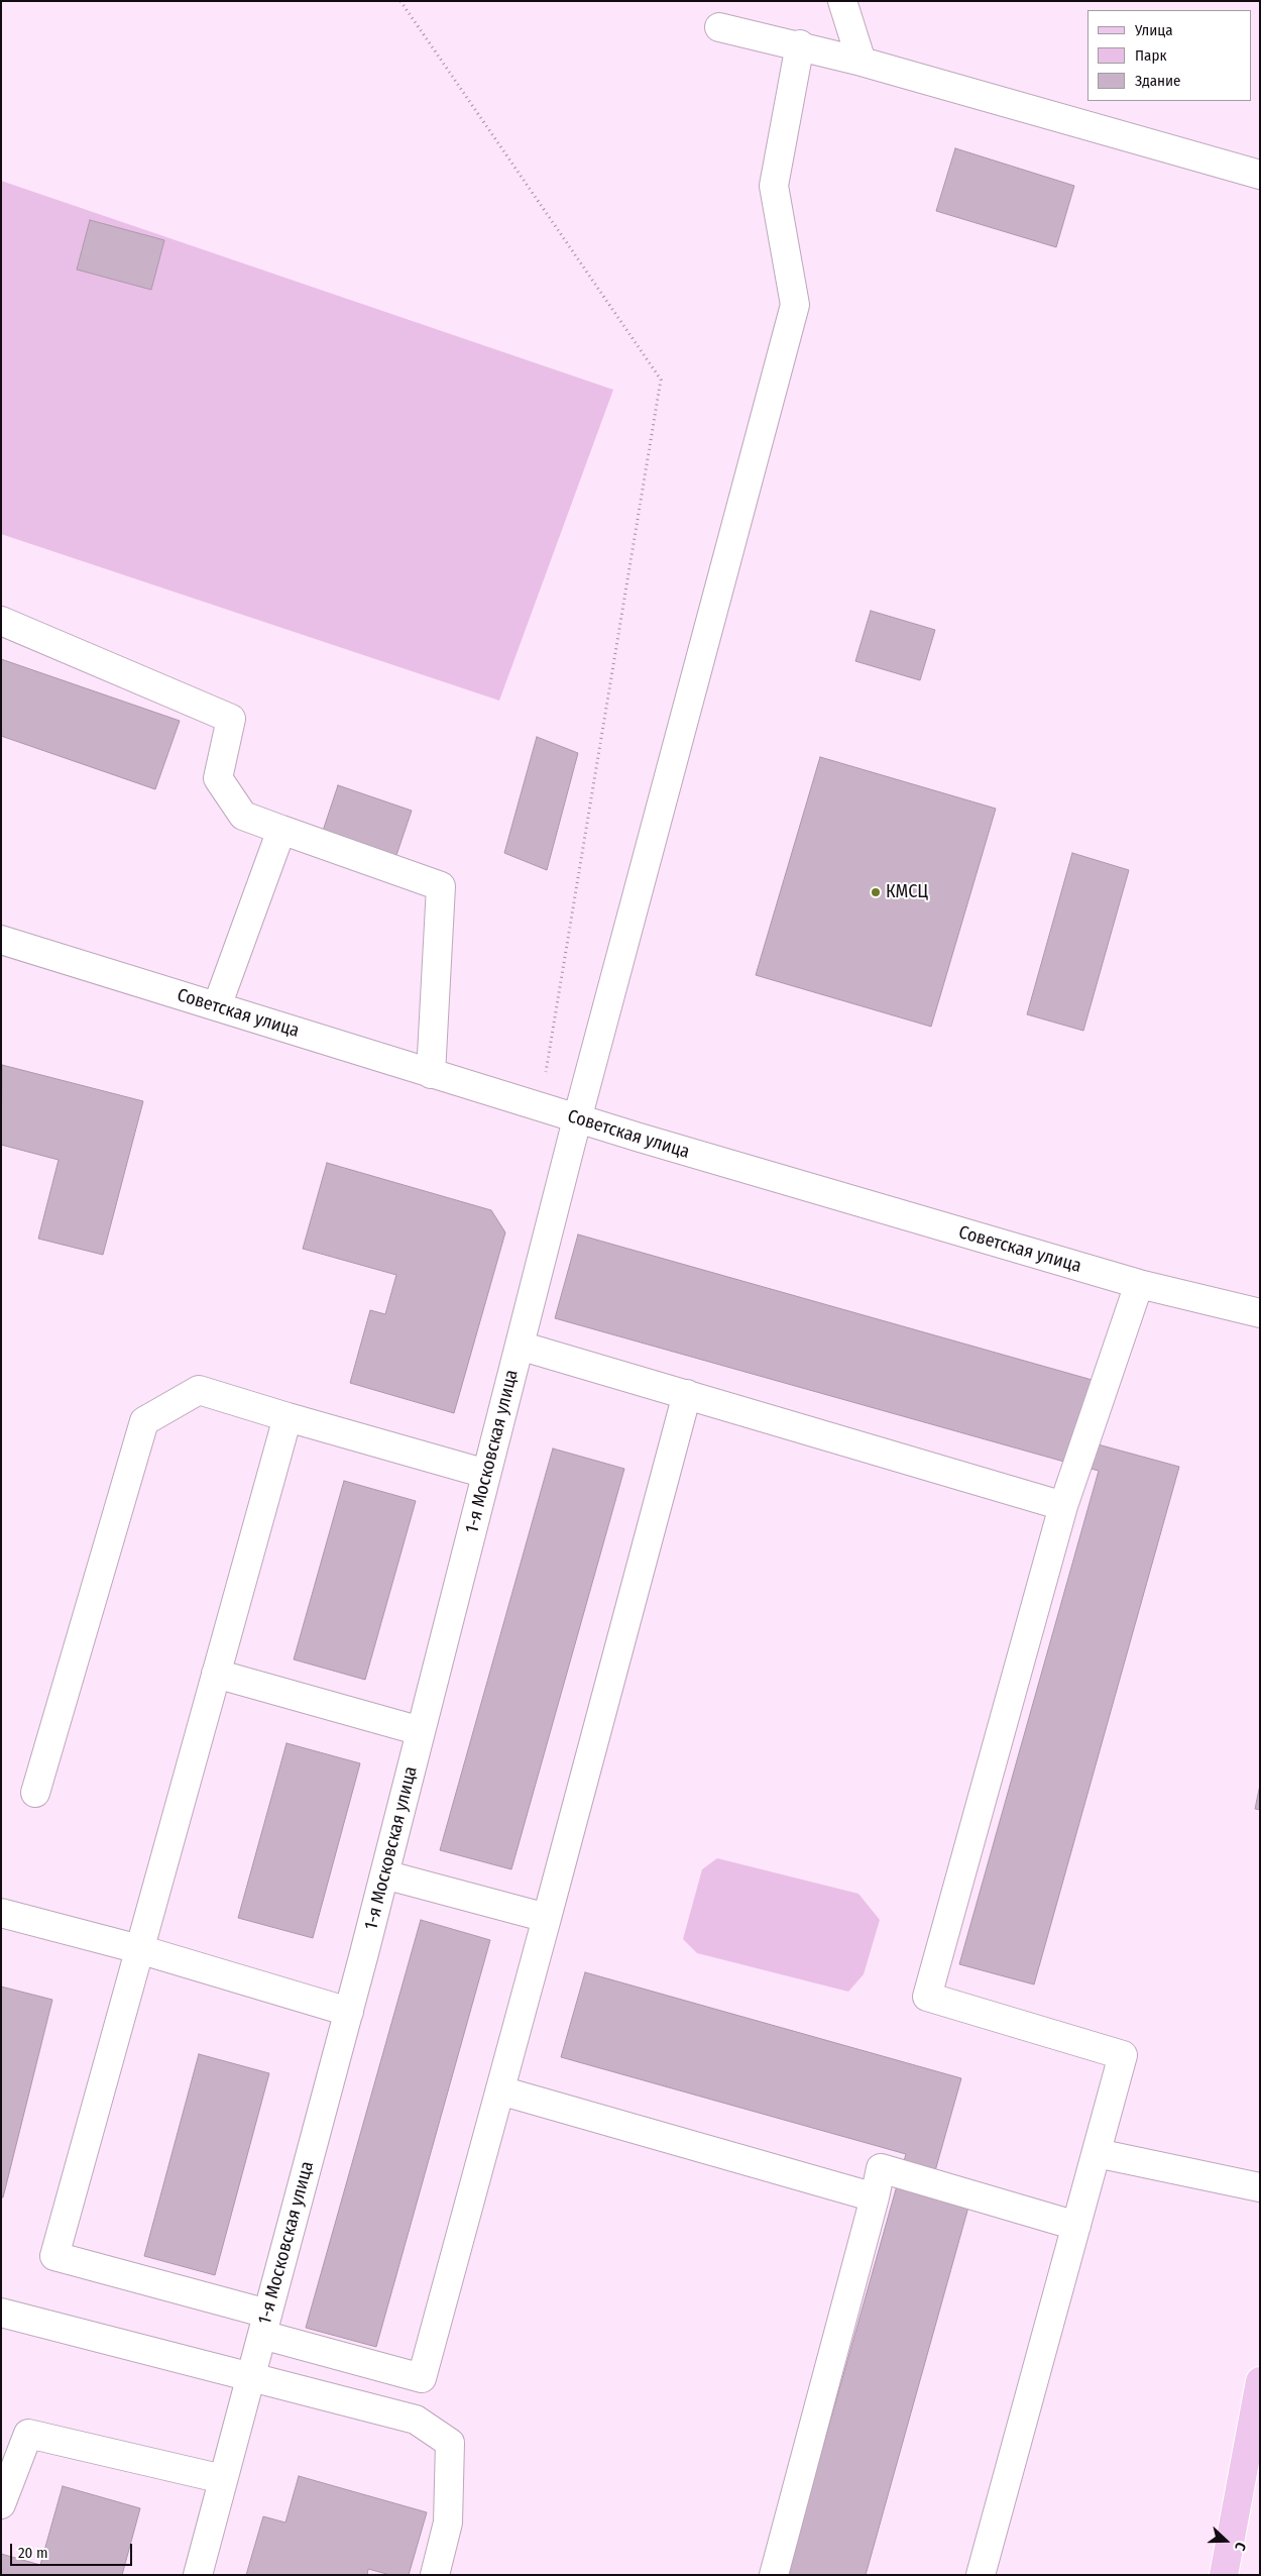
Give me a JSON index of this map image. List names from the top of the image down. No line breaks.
{"streets":{"street":["Советская улица","1-я Московская улица"]},"crossings":[["Советская улица","1-я Московская улица"]],"places":["КМСЦ"],"legend":["Улица","Парк","Здание"],"scale_bar":"20 m","north":"right"}
